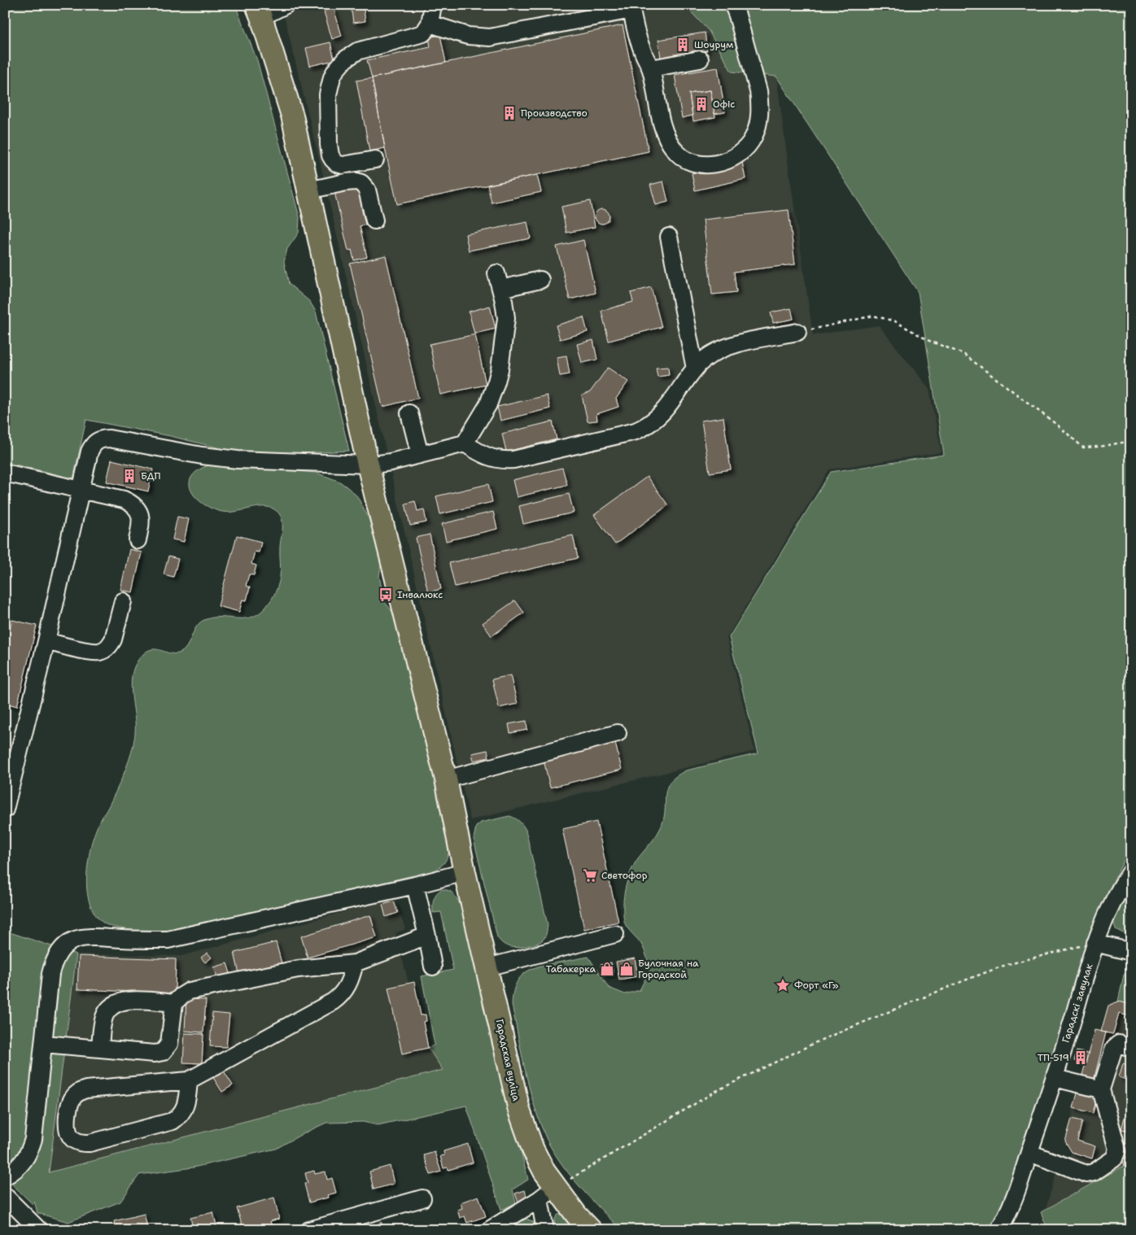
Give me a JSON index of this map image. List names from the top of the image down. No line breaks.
{"streets":{"main road":["Гарадская вуліца"],"street":["Гарадскі завулак"]},"places":{"building":["Шоурум","Офіс","Производство","БДП","ТП-519"],"bus stop":["Інвалюкс"],"supermarket":["Светофор"],"shop":["Табакерка","Булочная на Городской"],"place":["Форт «Г»"]}}
